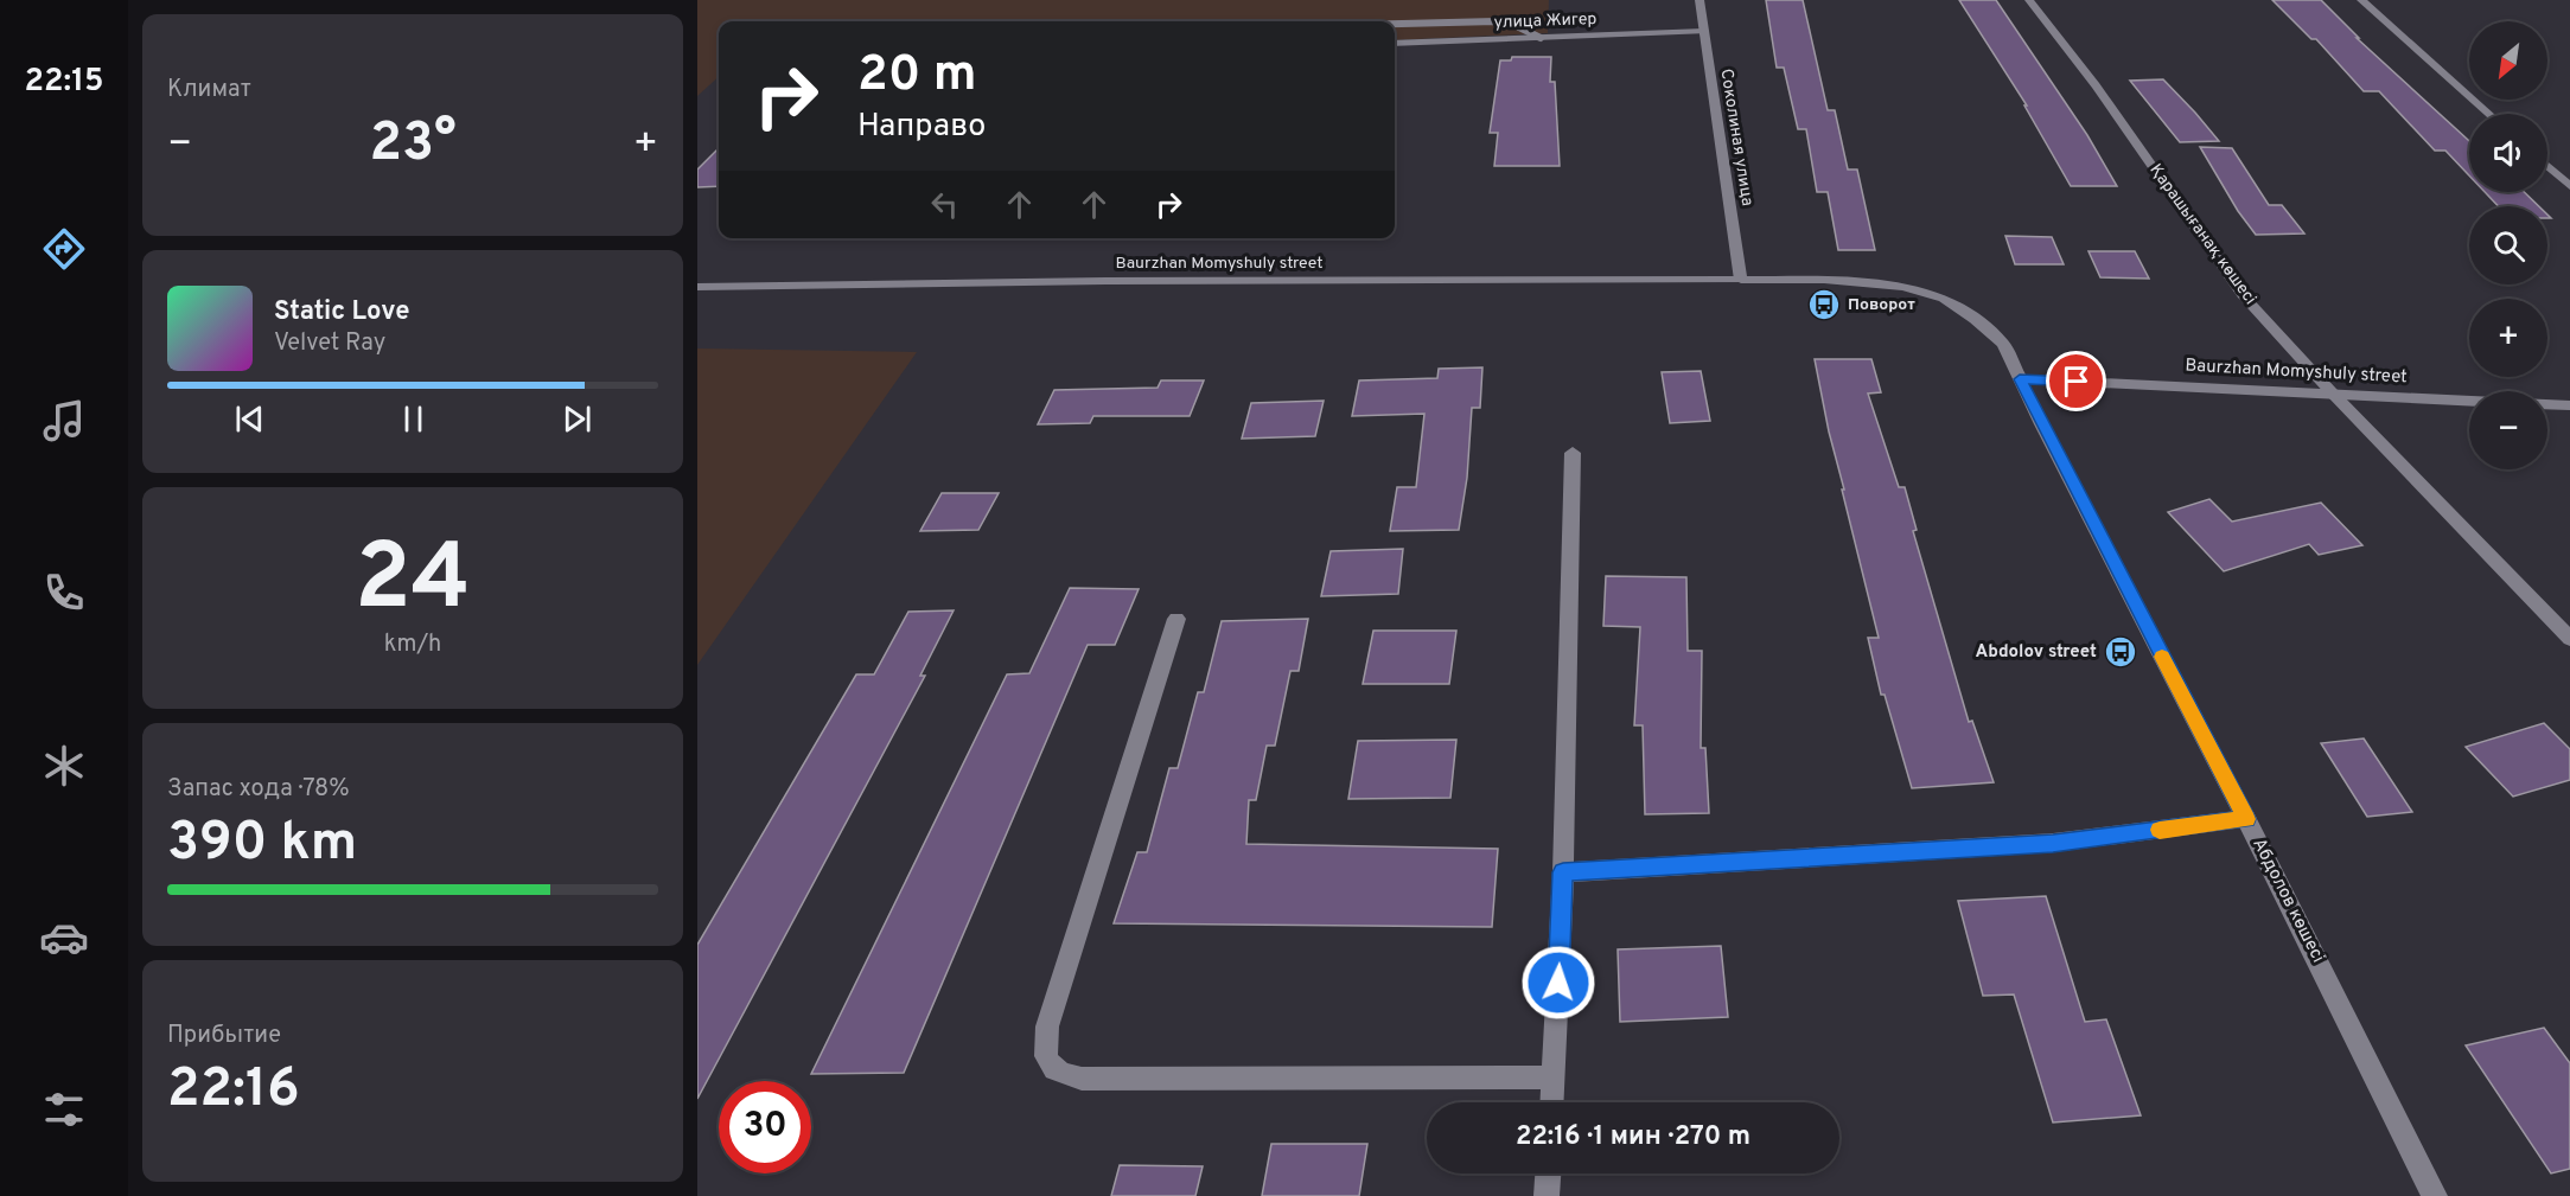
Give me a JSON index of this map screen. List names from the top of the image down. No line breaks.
{"streets":{"street":["улица Жигер","Соколиная улица","Қарашығанақ көшесі","Baurzhan Momyshuly street","Абдолов көшесі"]},"crossings":[["улица Жигер","Соколиная улица"],["Соколиная улица","Baurzhan Momyshuly street"],["Қарашығанақ көшесі","Baurzhan Momyshuly street"],["Baurzhan Momyshuly street","Абдолов көшесі"]],"places":{"bus stop":["Поворот","Abdolov street"]},"north":"bottom left","page":{"tabs":"22:15","tile":["Климат",["24","km/h"],["Запас хода · 78%","390 km"],["Прибытие","22:16"]],"map_buttons":["+","−"],"turn":["20 m","Направо"],"heat":["−","23°","+"],"song":["Static Love","Velvet Ray"],"limit":"30","trip":"22:16 · 1 мин · 270 m"}}
